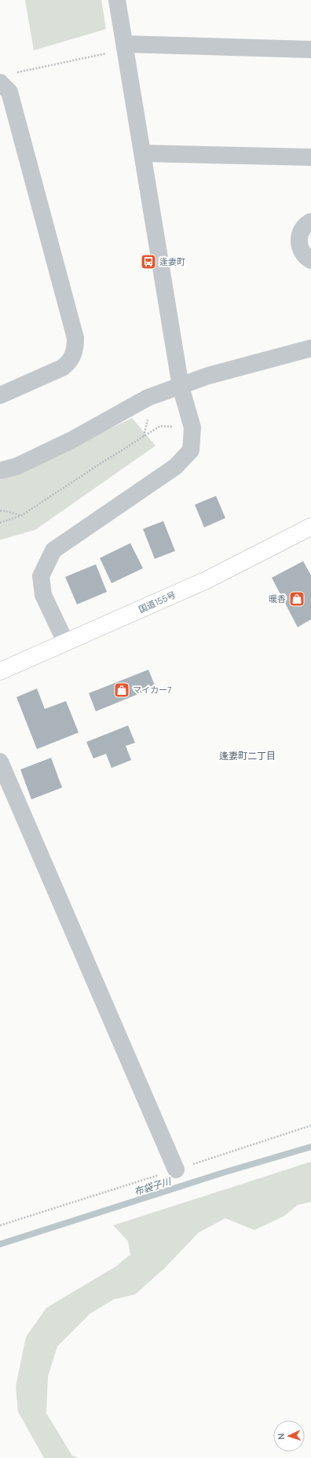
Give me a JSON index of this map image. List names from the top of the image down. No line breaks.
{"streets":{"highway":["国道155号"]},"districts":["逢妻町二丁目"],"water":["布袋子川"],"places":{"bus stop":["逢妻町"],"shop":["暖香","マイカー7"]},"north":"left"}
